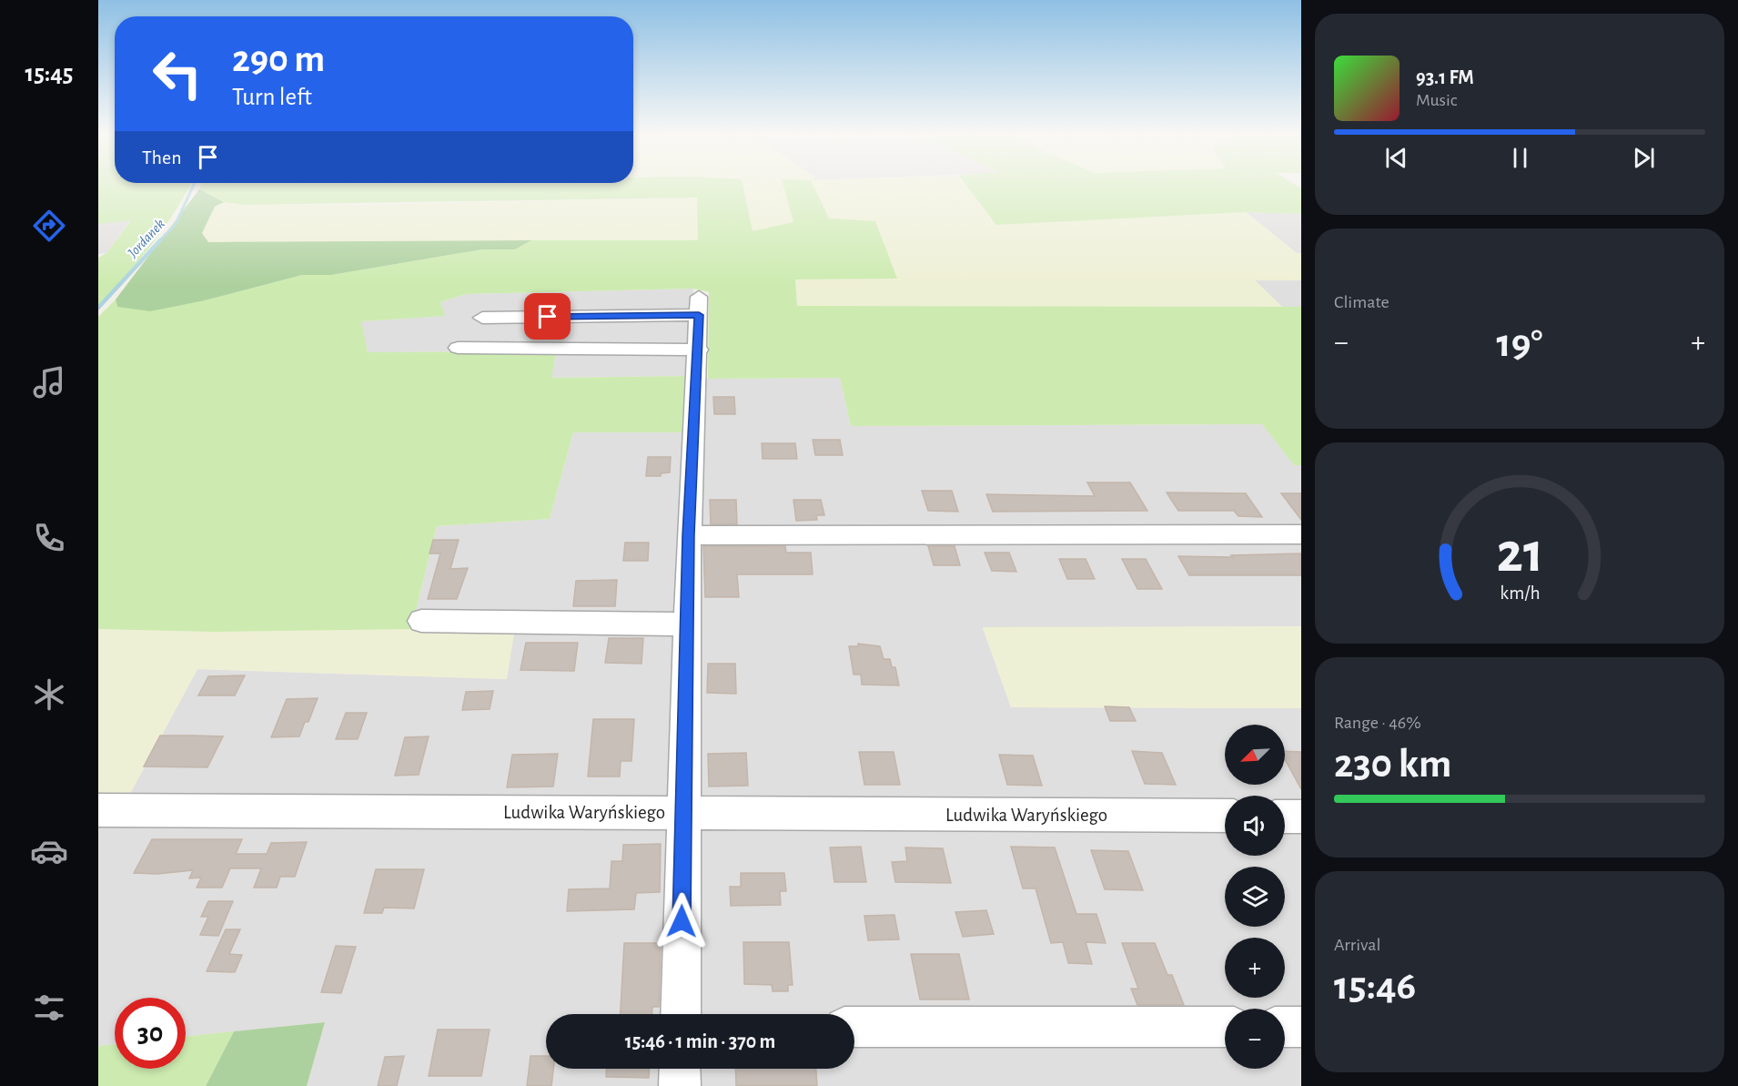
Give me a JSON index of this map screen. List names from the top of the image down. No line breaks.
{"streets":{"street":["Ludwika Waryńskiego"]},"water":["Jordanek"],"north":"bottom left","page":{"tabs":"15:45","turn":["290 m","Turn left"],"song":["93.1 FM","Music"],"then":"Then","tile":["Climate",["Range · 46%","230 km"],["Arrival","15:46"]],"heat":["−","19°","+"],"map_buttons":["+","−"],"limit":"30","trip":"15:46 · 1 min · 370 m","gauge":["21","km/h"]}}
